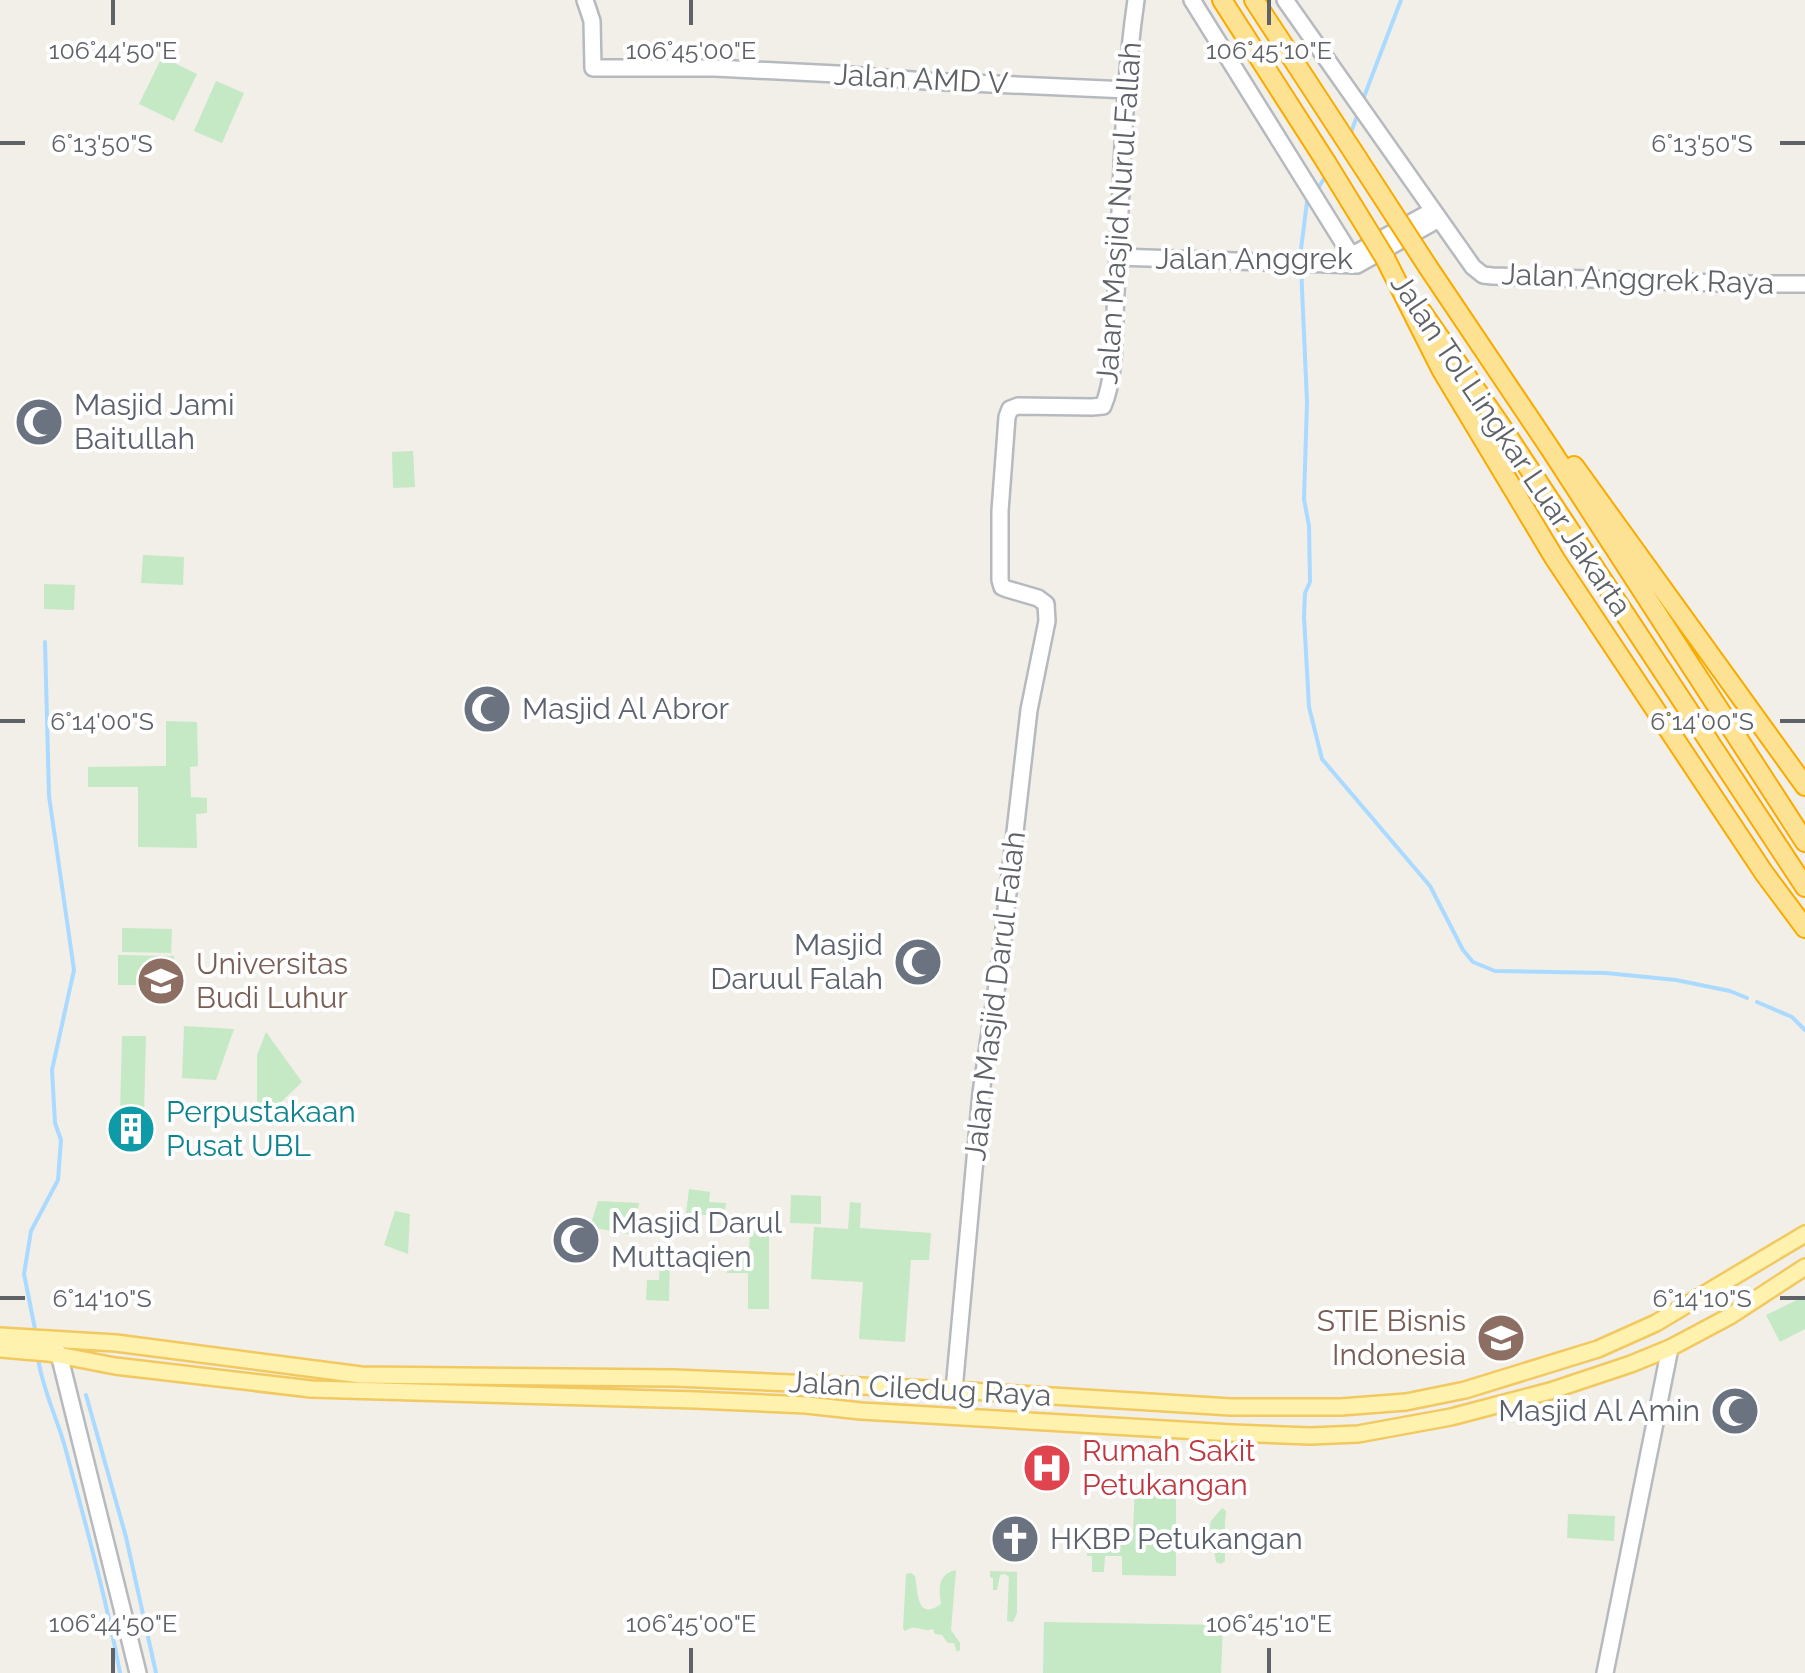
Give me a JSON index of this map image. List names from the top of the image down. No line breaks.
{"streets":{"highway":["Jalan Tol Lingkar Luar Jakarta"],"main road":["Jalan Ciledug Raya"],"street":["Jalan AMD V","Jalan Masjid Nurul Fallah","Jalan Anggrek","Jalan Anggrek Raya","Jalan Masjid Darul Falah"]},"crossings":[["Jalan AMD V","Jalan Masjid Nurul Fallah"],["Jalan Masjid Nurul Fallah","Jalan Anggrek"],["Jalan Masjid Nurul Fallah","Jalan Masjid Darul Falah"],["Jalan Anggrek","Jalan Anggrek Raya"],["Jalan Masjid Darul Falah","Jalan Ciledug Raya"]],"places":{"mosque":["Masjid Jami Baitullah","Masjid Al Abror","Masjid Daruul Falah","Masjid Darul Muttaqien","Masjid Al Amin"],"school or university":["Universitas Budi Luhur","STIE Bisnis Indonesia"],"building":["Perpustakaan Pusat UBL"],"hospital":["Rumah Sakit Petukangan"],"church":["HKBP Petukangan"]},"coordinates":["106°44'50\"E","106°45'00\"E","106°45'10\"E","6°13'50\"S","6°14'00\"S","6°14'10\"S"]}
